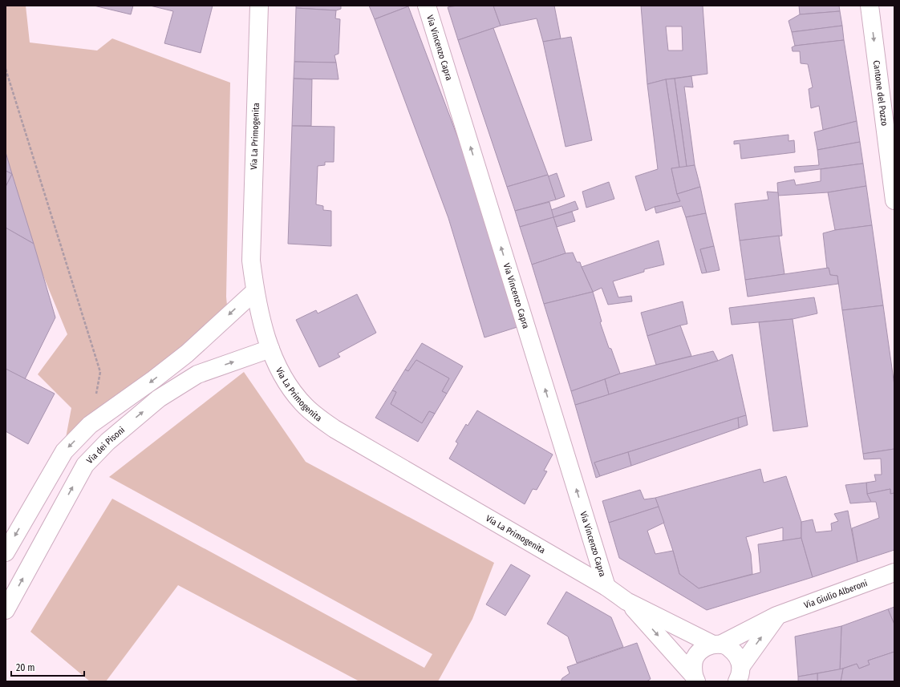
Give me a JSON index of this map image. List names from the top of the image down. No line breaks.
{"streets":{"street":["Via Vincenzo Capra","Cantone del Pozzo","Via La Primogenita","Via dei Pisoni","Via Giulio Alberoni"]},"crossings":[["Via Vincenzo Capra","Via La Primogenita"],["Via La Primogenita","Via dei Pisoni"],["Via La Primogenita","Via Giulio Alberoni"]],"one_way":["Via Vincenzo Capra","Cantone del Pozzo"],"scale_bar":"20 m"}
